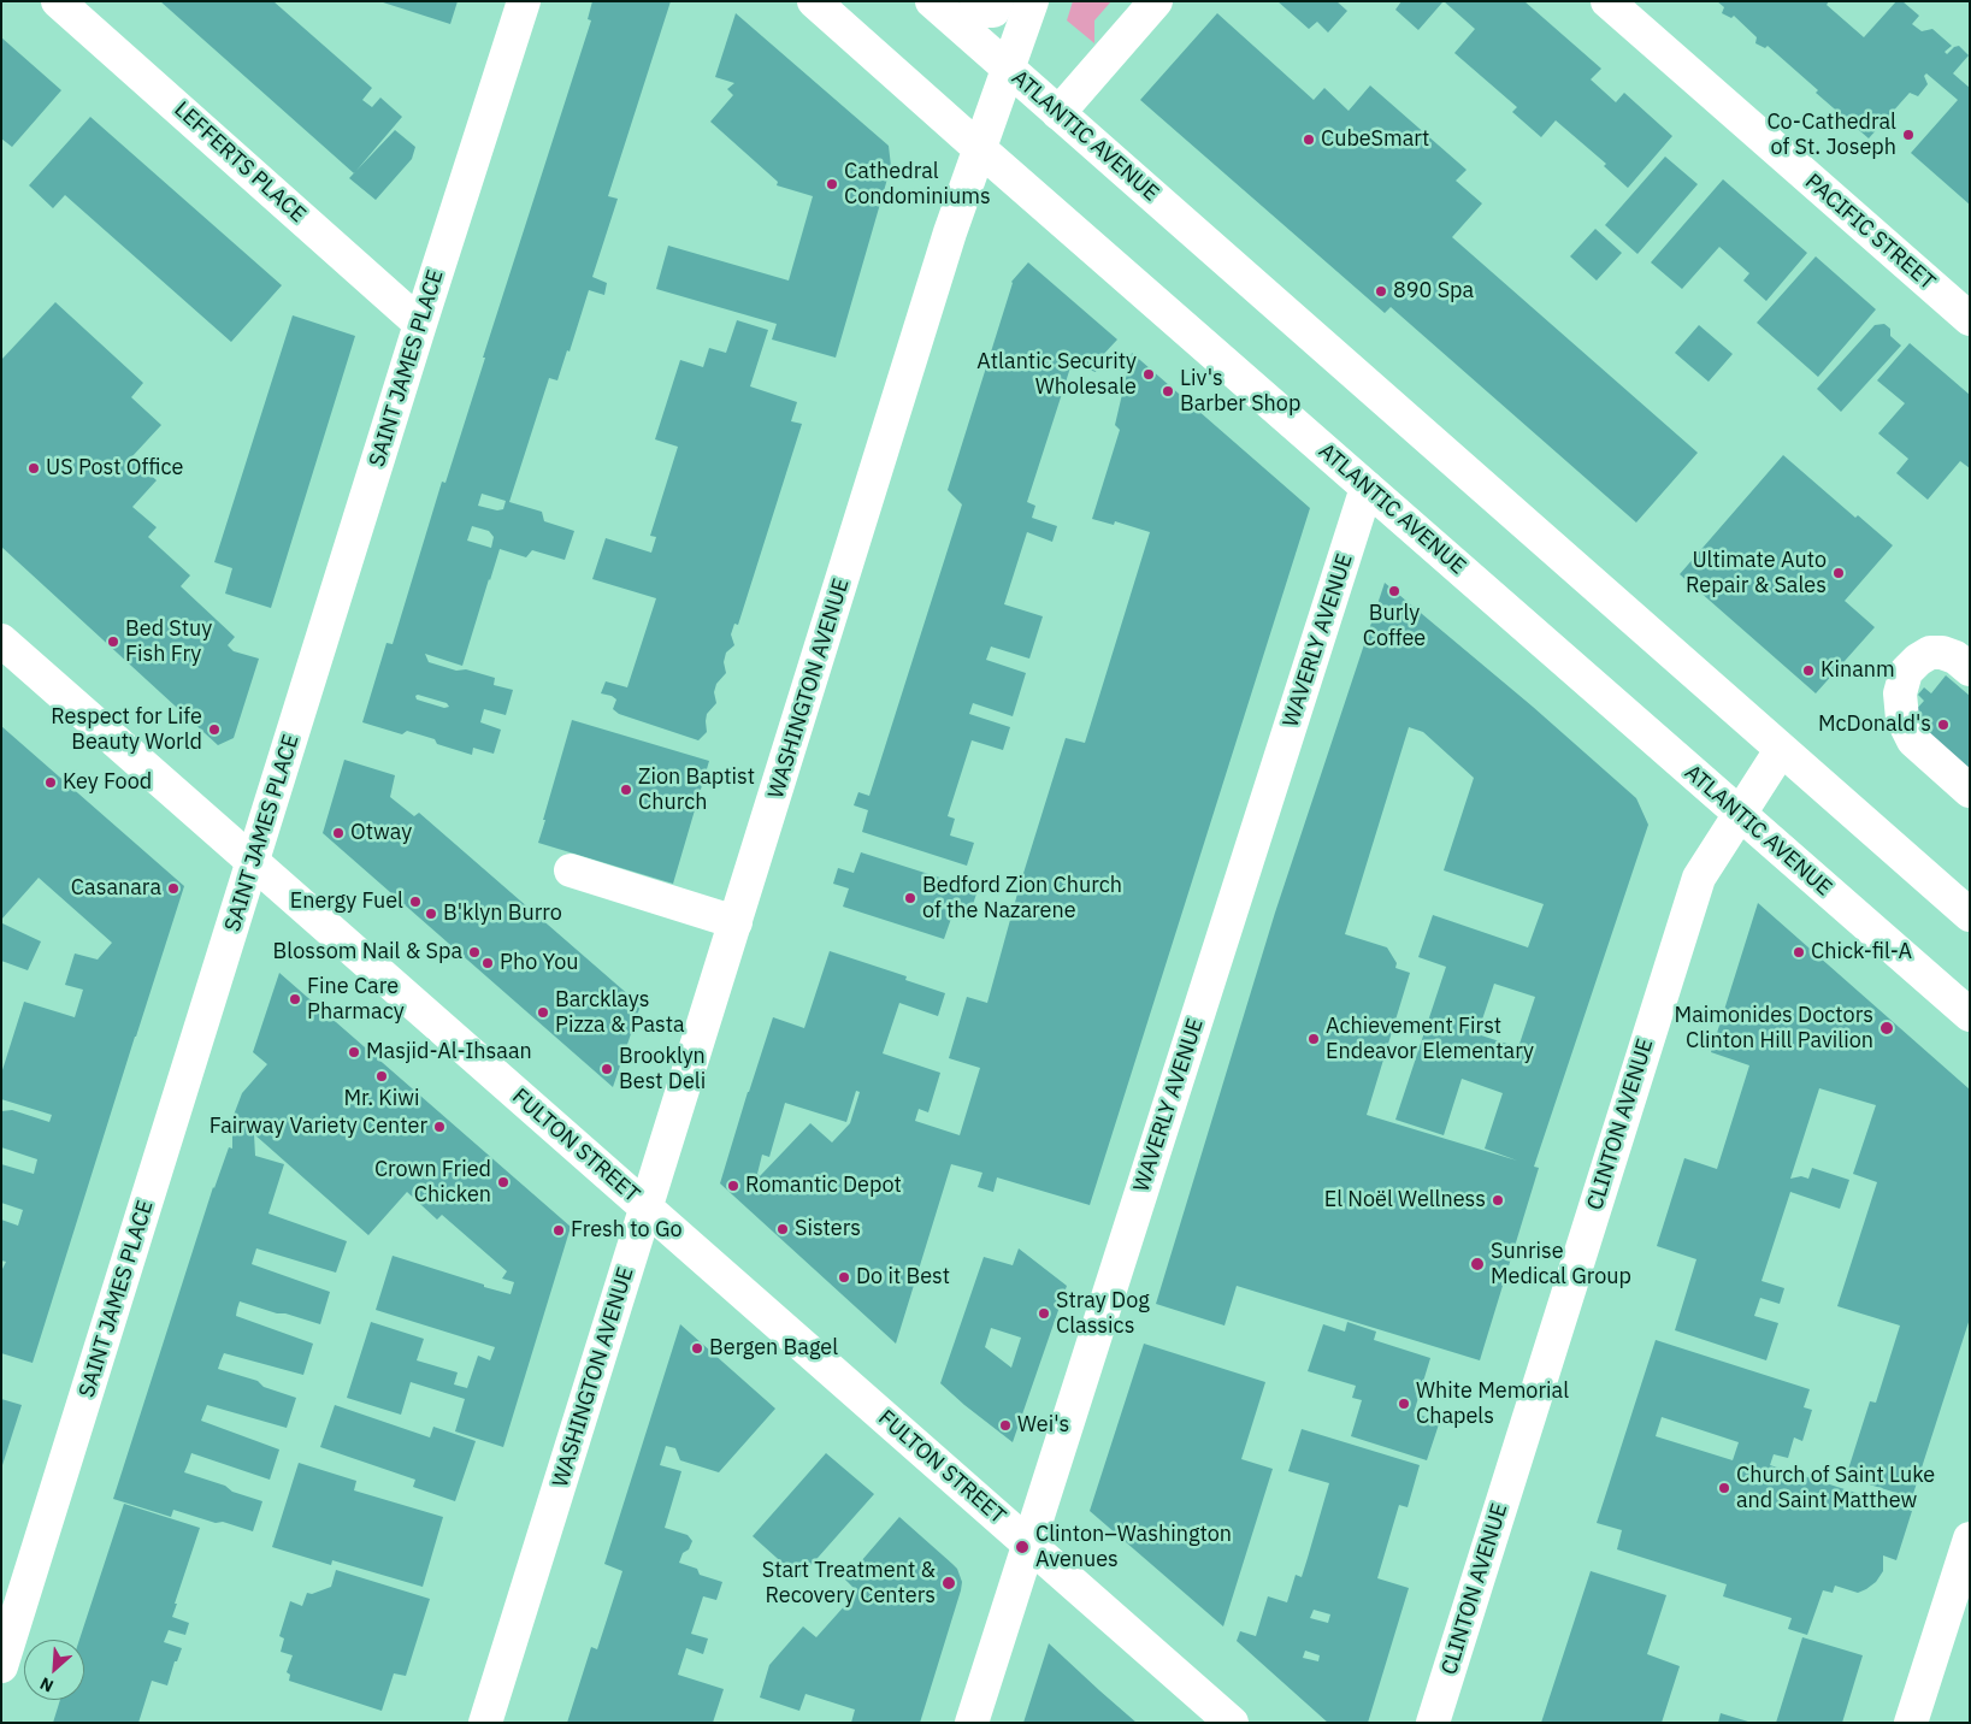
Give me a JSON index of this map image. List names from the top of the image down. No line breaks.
{"streets":{"main road":["ATLANTIC AVENUE","LEFFERTS PLACE","PACIFIC STREET","SAINT JAMES PLACE","WAVERLY AVENUE","WASHINGTON AVENUE","CLINTON AVENUE","FULTON STREET"]},"crossings":[["ATLANTIC AVENUE","WAVERLY AVENUE"],["ATLANTIC AVENUE","WASHINGTON AVENUE"],["ATLANTIC AVENUE","CLINTON AVENUE"],["LEFFERTS PLACE","SAINT JAMES PLACE"],["SAINT JAMES PLACE","FULTON STREET"],["WAVERLY AVENUE","FULTON STREET"],["WASHINGTON AVENUE","FULTON STREET"]],"places":["Co-Cathedral of St. Joseph","CubeSmart","Cathedral Condominiums","890 Spa","Atlantic Security Wholesale","Liv's Barber Shop","US Post Office","Ultimate Auto Repair & Sales","Burly Coffee","Bed Stuy Fish Fry","Kinanm","McDonald's","Respect for Life Beauty World","Key Food","Zion Baptist Church","Otway","Casanara","Bedford Zion Church of the Nazarene","Energy Fuel","B'klyn Burro","Blossom Nail & Spa","Chick-fil-A","Pho You","Fine Care Pharmacy","Barcklays Pizza & Pasta","Maimonides Doctors Clinton Hill Pavilion","Achievement First Endeavor Elementary","Masjid-Al-Ihsaan","Brooklyn Best Deli","Mr. Kiwi","Fairway Variety Center","Crown Fried Chicken","Romantic Depot","El Noël Wellness","Sisters","Fresh to Go","Sunrise Medical Group","Do it Best","Stray Dog Classics","Bergen Bagel","White Memorial Chapels","Wei's","Church of Saint Luke and Saint Matthew","Clinton–Washington Avenues","Start Treatment & Recovery Centers"],"north":"bottom left"}
